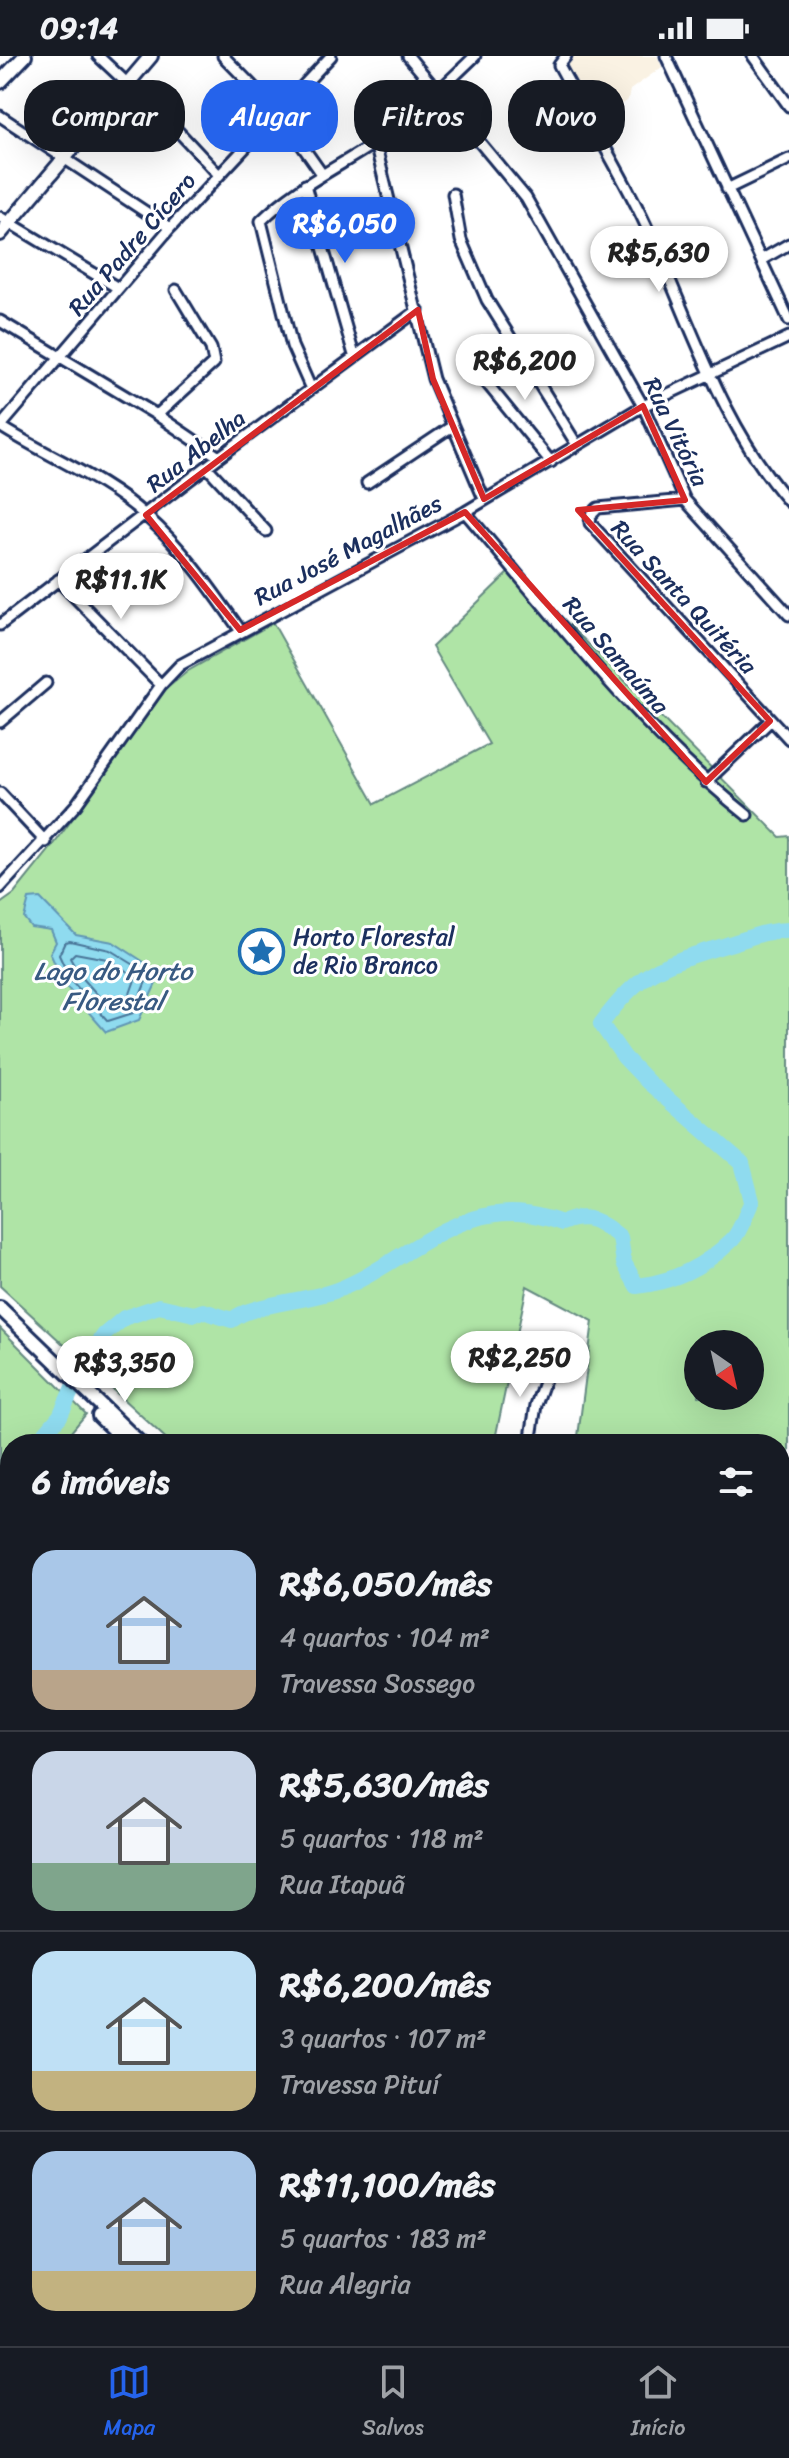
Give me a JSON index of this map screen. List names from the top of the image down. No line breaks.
{"streets":{"street":["Rua Padre Cícero","Rua Vitória","Rua Abelha","Rua José Magalhães","Rua Santa Quitéria","Rua Samaúma"]},"crossings":[["Rua Vitória","Rua José Magalhães"],["Rua Vitória","Rua Santa Quitéria"],["Rua José Magalhães","Rua Samaúma"]],"water":["Lago do Horto Florestal"],"places":{"place":["Horto Florestal de Rio Branco"]},"north":"bottom right","page":{"status":"09:14","chip":["Comprar","Alugar","Filtros","Novo"],"price":["R$6,050","R$5,630","R$6,200","R$11.1K","R$2,250","R$3,350"],"heading":"6 imóveis","list":[{"name":"R$6,050/mês","note":"4 quartos · 104 m² · Travessa Sossego"},{"name":"R$5,630/mês","note":"5 quartos · 118 m² · Rua Itapuã"},{"name":"R$6,200/mês","note":"3 quartos · 107 m² · Travessa Pituí"},{"name":"R$11,100/mês","note":"5 quartos · 183 m² · Rua Alegria"}],"tabs":["Mapa","Salvos","Início"]}}
